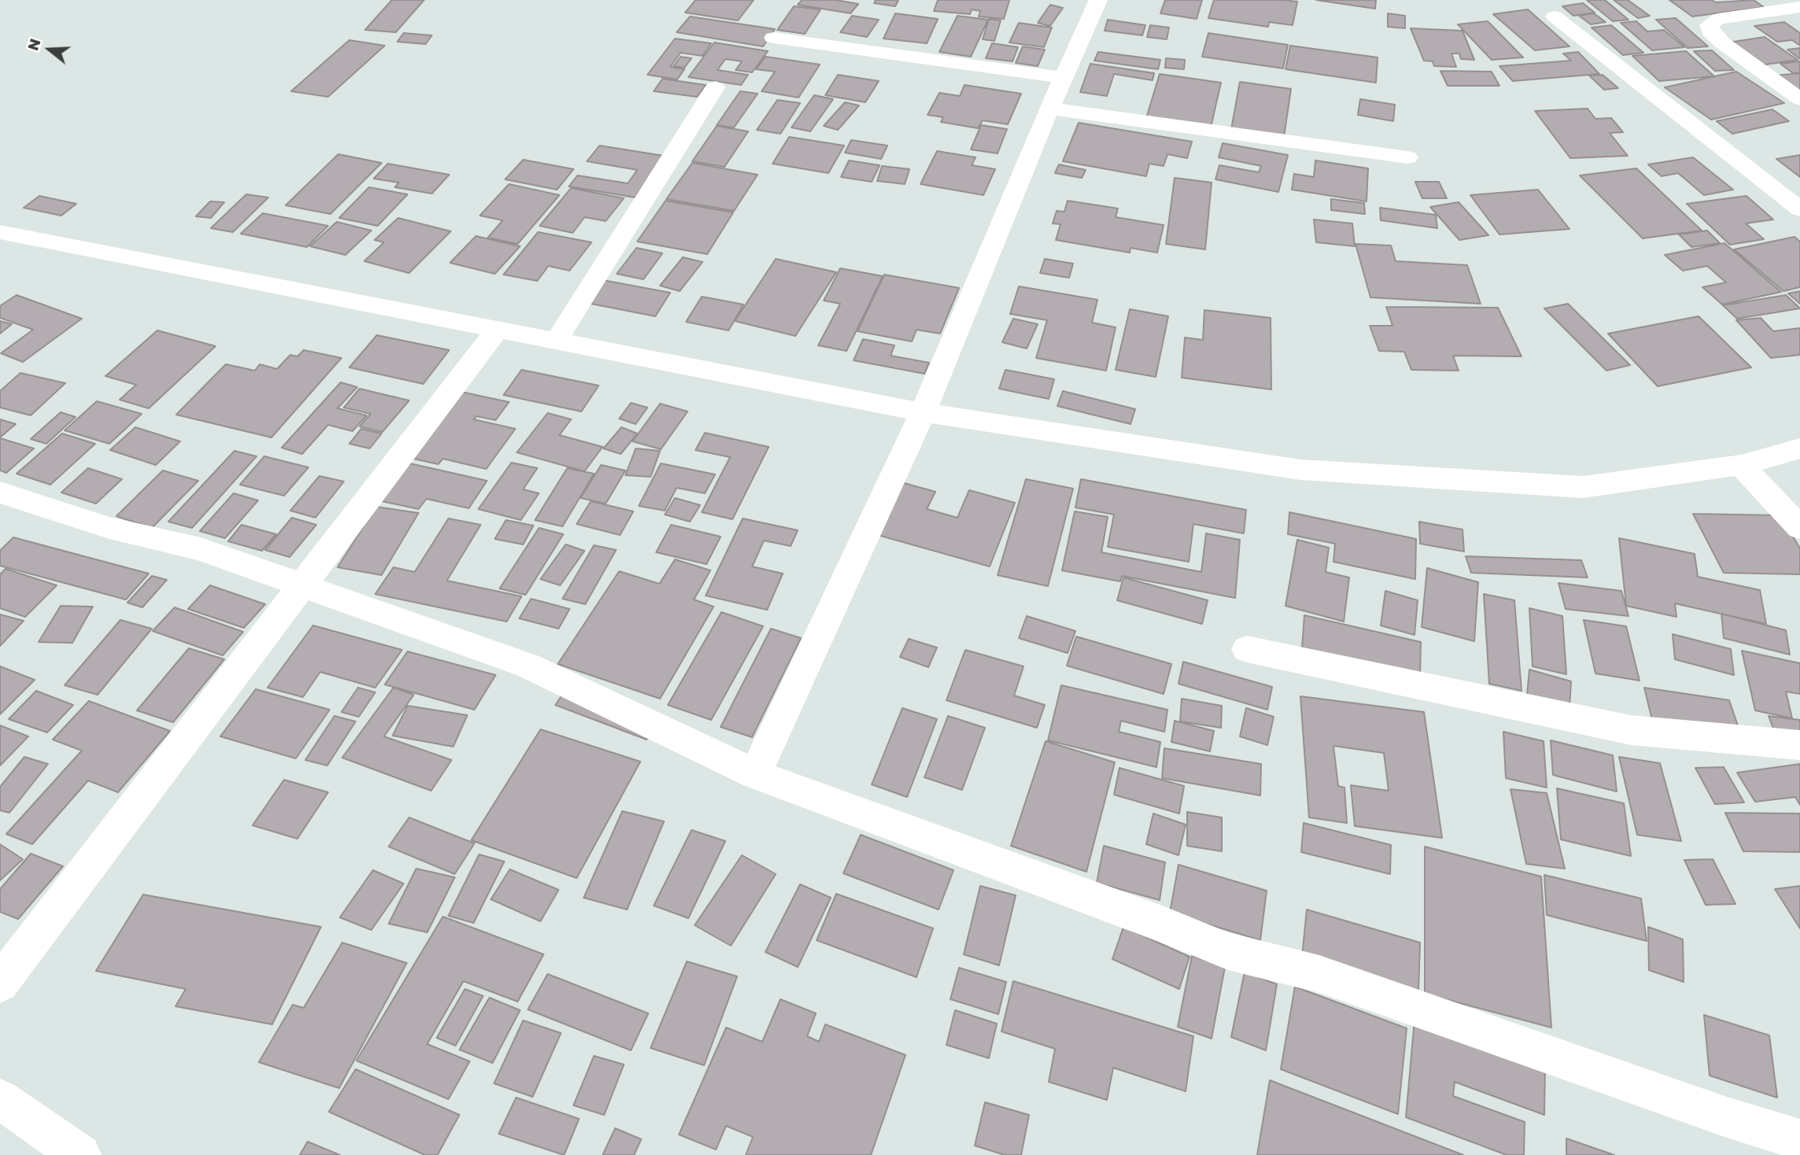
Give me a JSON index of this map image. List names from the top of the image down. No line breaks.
{"north":"left"}
